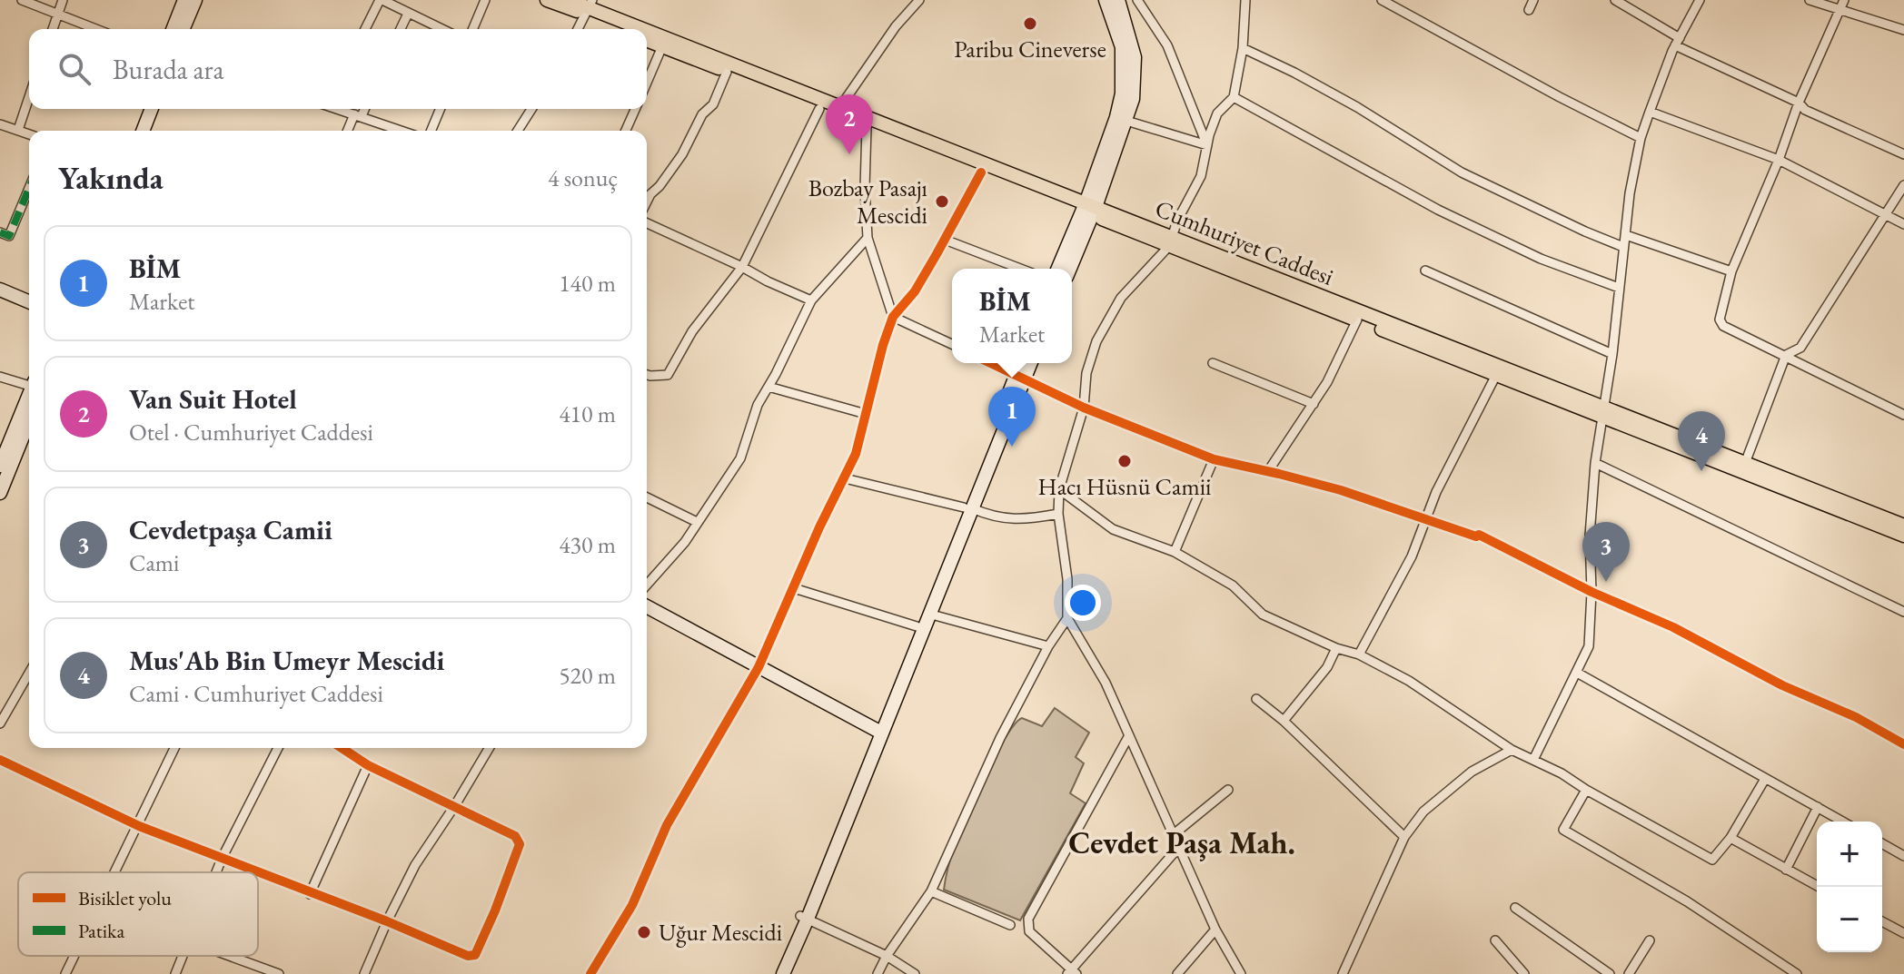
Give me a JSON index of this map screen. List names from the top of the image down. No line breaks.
{"streets":{"main road":["Cumhuriyet Caddesi"]},"districts":["Cevdet Paşa Mah."],"places":["Paribu Cineverse","Bozbay Pasajı Mescidi","Hacı Hüsnü Camii","Uğur Mescidi"],"legend":["Bisiklet yolu","Patika"],"page":{"search":"Burada ara","pins":["2","1","4","3"],"heading":["Yakında","4 sonuç"],"list":[{"mark":"1","name":"BİM","note":"Market","value":"140 m"},{"mark":"2","name":"Van Suit Hotel","note":"Otel · Cumhuriyet Caddesi","value":"410 m"},{"mark":"3","name":"Cevdetpaşa Camii","note":"Cami","value":"430 m"},{"mark":"4","name":"Mus'Ab Bin Umeyr Mescidi","note":"Cami · Cumhuriyet Caddesi","value":"520 m"}],"popup":["BİM","Market"],"map_buttons":["+","−"]}}
